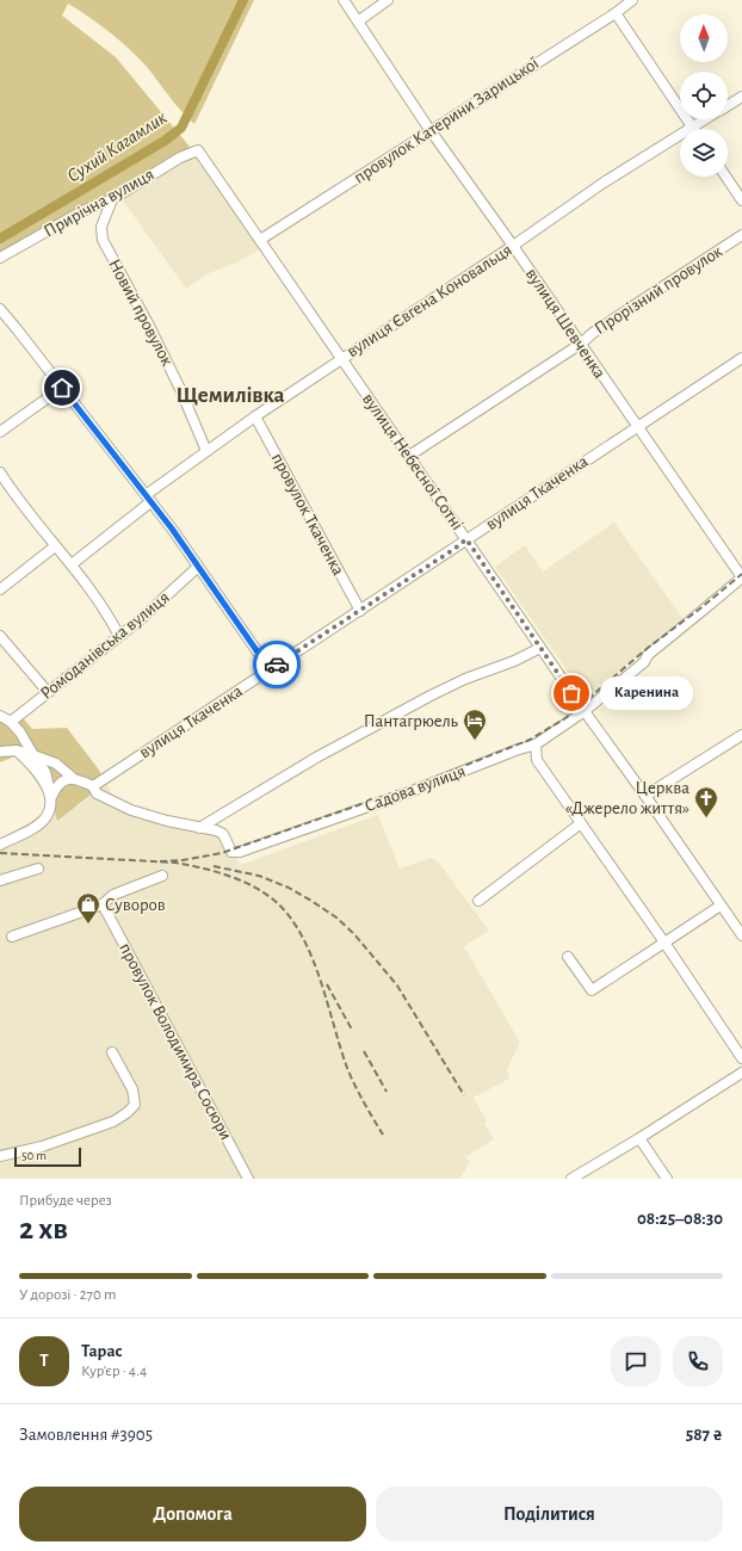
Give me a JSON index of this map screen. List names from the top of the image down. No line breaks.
{"streets":{"street":["провулок Катерини Зарицької","Прирічна вулиця","Прорізний провулок","вулиця Євгена Коновальця","Новий провулок","вулиця Шевченка","вулиця Небесної Сотні","вулиця Ткаченка","провулок Ткаченка","Ромоданівська вулиця","Садова вулиця","провулок Володимира Сосюри"]},"crossings":[["провулок Катерини Зарицької","вулиця Шевченка"],["провулок Катерини Зарицької","вулиця Небесної Сотні"],["Прирічна вулиця","Новий провулок"],["Прирічна вулиця","вулиця Небесної Сотні"],["Прорізний провулок","вулиця Шевченка"],["Прорізний провулок","вулиця Небесної Сотні"],["вулиця Євгена Коновальця","Новий провулок"],["вулиця Євгена Коновальця","вулиця Шевченка"],["вулиця Євгена Коновальця","вулиця Небесної Сотні"],["вулиця Євгена Коновальця","провулок Ткаченка"],["вулиця Шевченка","вулиця Ткаченка"],["вулиця Шевченка","Садова вулиця"],["вулиця Небесної Сотні","вулиця Ткаченка"],["вулиця Небесної Сотні","Садова вулиця"],["вулиця Ткаченка","провулок Ткаченка"]],"districts":["Щемилівка"],"water":["Сухий Кагамлик"],"places":{"other":["Каренина"],"hotel":["Пантагрюель"],"church":["Церква «Джерело життя»"],"shop":["Суворов"]},"scale_bar":"50 m","north":"top","page":{"bubble":"Каренина","scale":"50 m","heading":["2 хв","Прибуде через","08:25–08:30"],"panel":["Тарас","Кур’єр · 4.4","Замовлення #3905","587 ₴"],"bar":"У дорозі · 270 m","round":"Т","buttons":["Допомога","Поділитися"]}}
